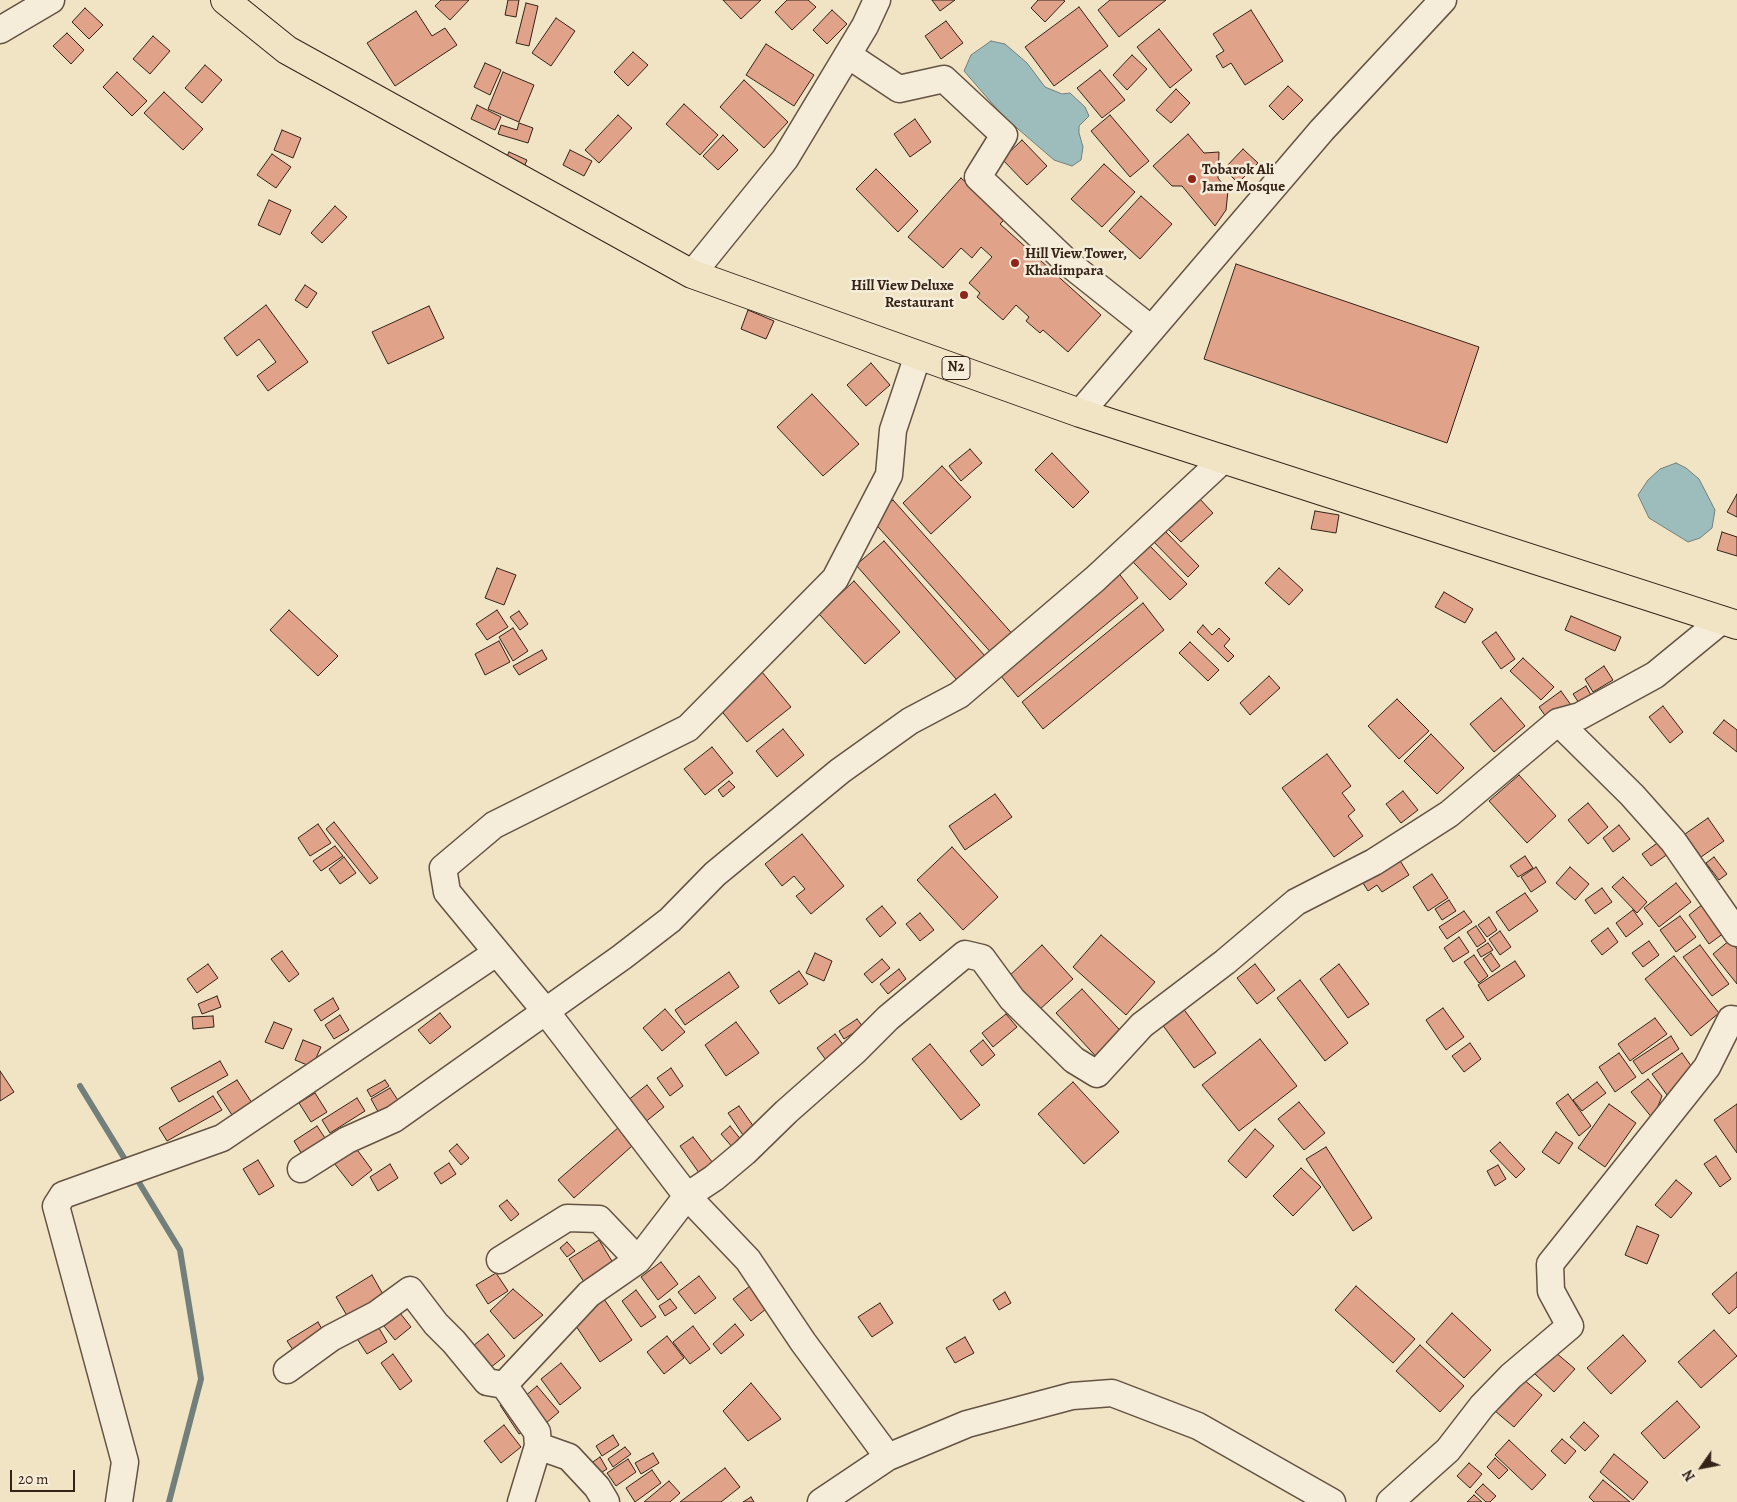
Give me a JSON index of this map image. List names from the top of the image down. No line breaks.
{"streets":{"highway":["N2"]},"places":["Tobarok Ali Jame Mosque","Hill View Tower, Khadimpara","Hill View Deluxe Restaurant"],"scale_bar":"20 m","north":"bottom left"}
